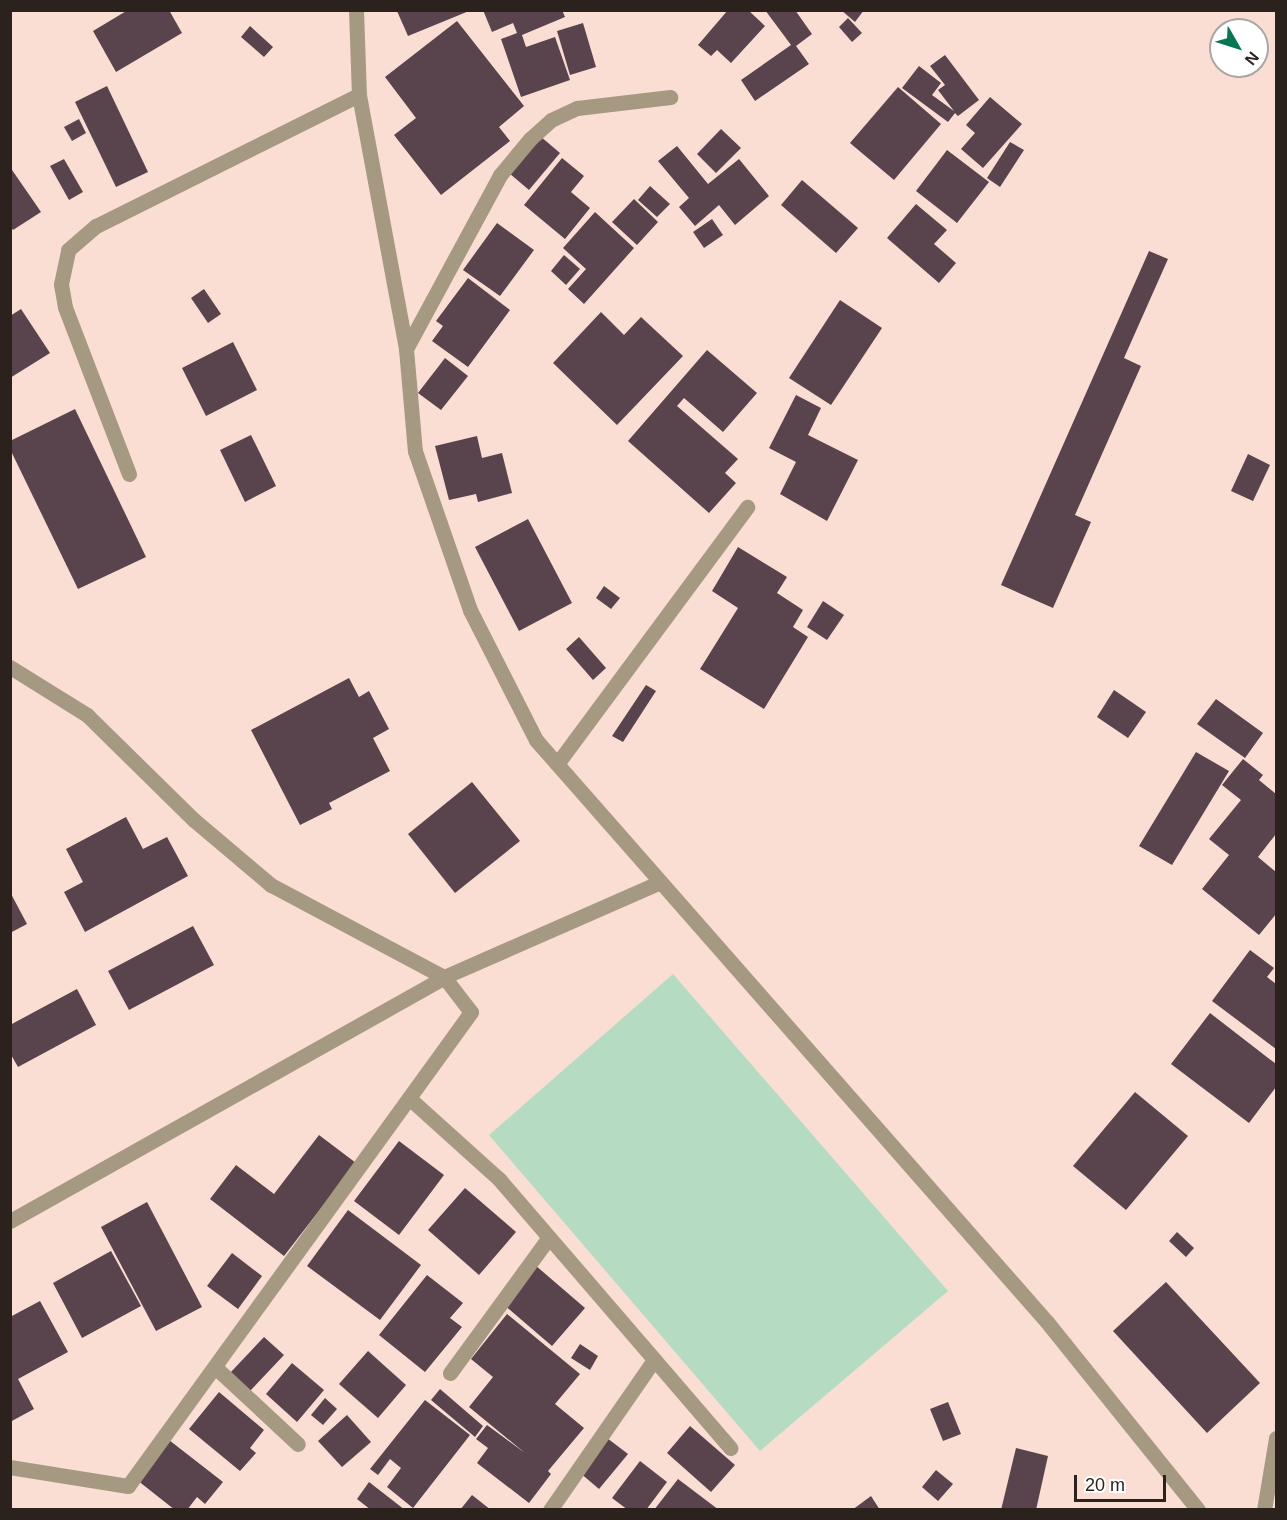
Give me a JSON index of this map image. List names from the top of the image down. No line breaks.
{"scale_bar":"20 m","north":"bottom right"}
